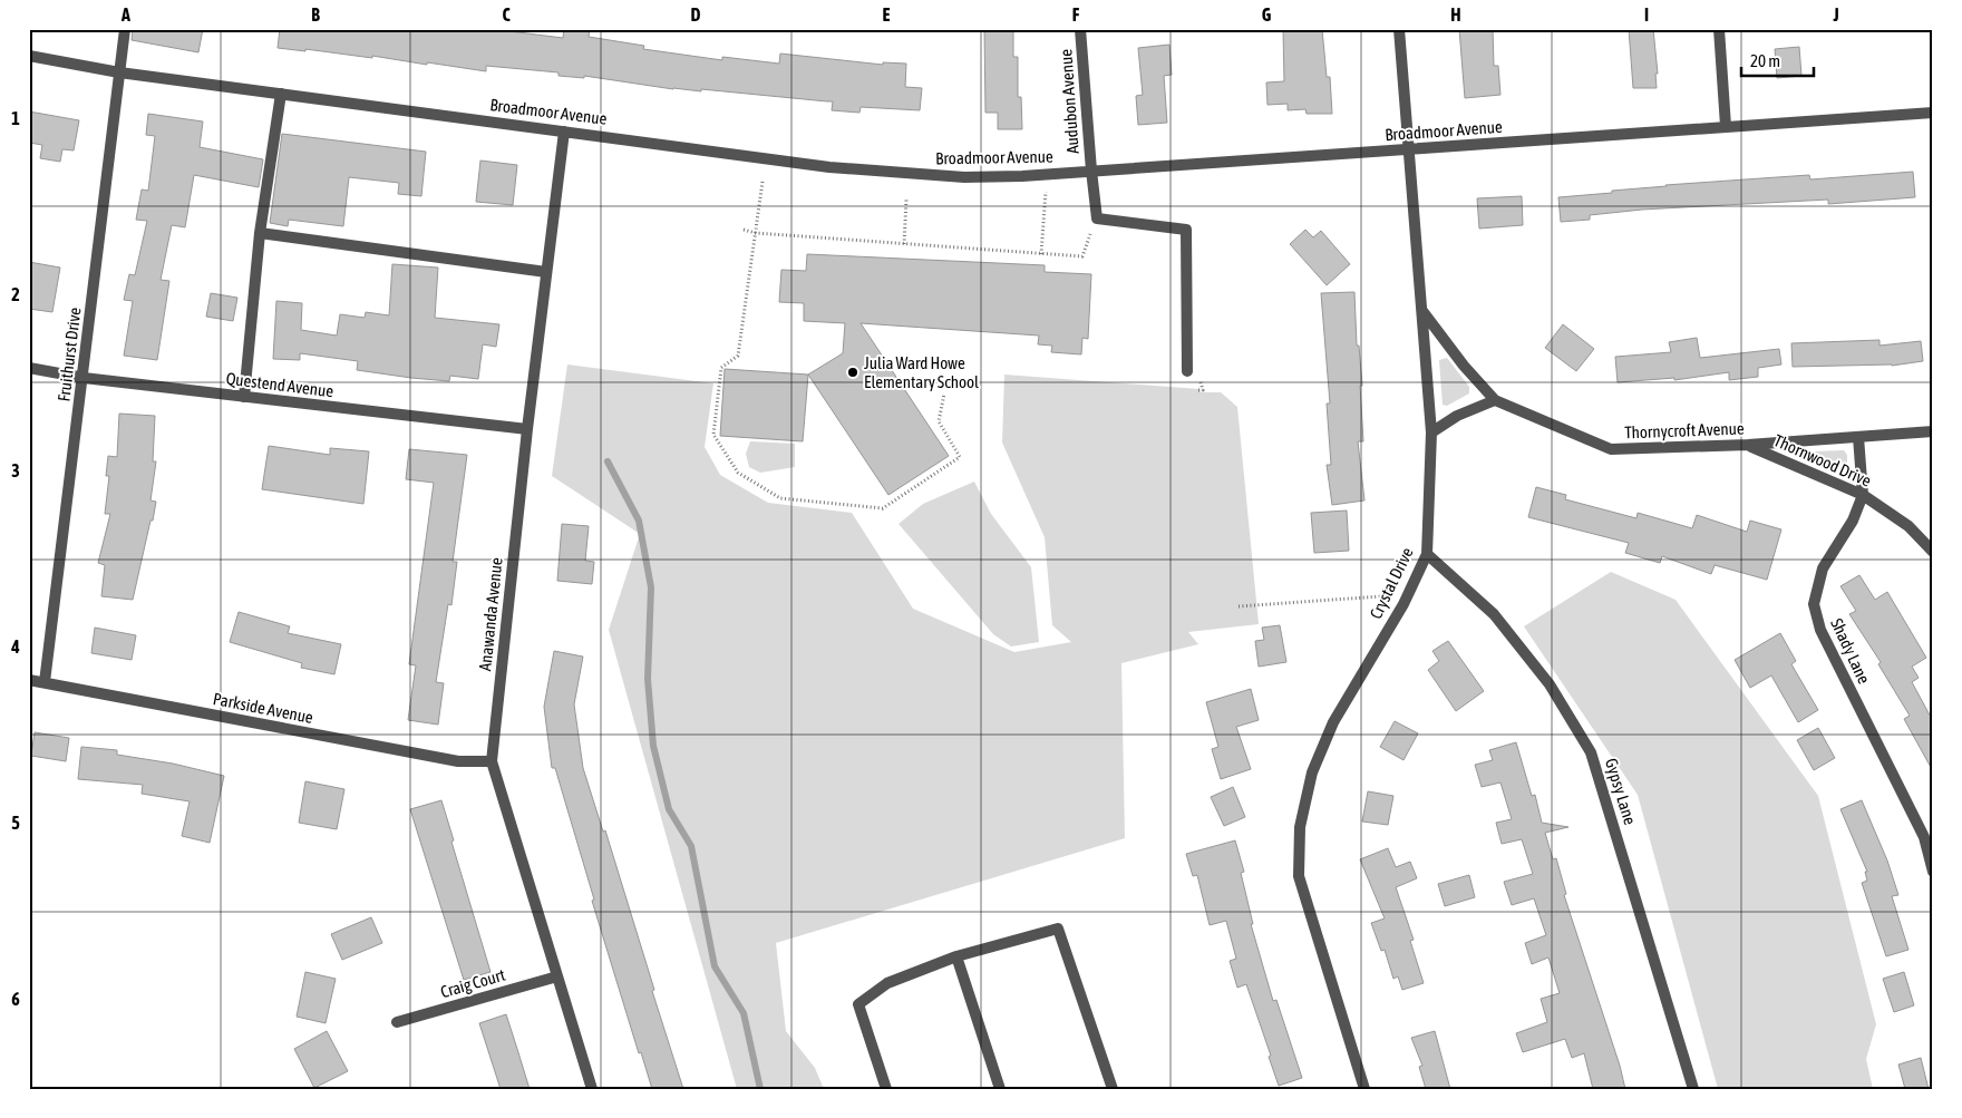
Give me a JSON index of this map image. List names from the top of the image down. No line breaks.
{"streets":{"street":["Audubon Avenue","Broadmoor Avenue","Fruithurst Drive","Questend Avenue","Thornycroft Avenue","Thornwood Drive","Crystal Drive","Anawanda Avenue","Shady Lane","Parkside Avenue","Gypsy Lane","Craig Court"]},"crossings":[["Audubon Avenue","Broadmoor Avenue"],["Broadmoor Avenue","Fruithurst Drive"],["Broadmoor Avenue","Crystal Drive"],["Broadmoor Avenue","Anawanda Avenue"],["Fruithurst Drive","Questend Avenue"],["Fruithurst Drive","Parkside Avenue"],["Questend Avenue","Anawanda Avenue"],["Thornycroft Avenue","Thornwood Drive"],["Thornycroft Avenue","Crystal Drive"],["Thornycroft Avenue","Shady Lane"],["Thornwood Drive","Shady Lane"],["Crystal Drive","Gypsy Lane"],["Anawanda Avenue","Parkside Avenue"],["Anawanda Avenue","Craig Court"]],"places":["Julia Ward Howe Elementary School"],"scale_bar":"20 m","grid":{"columns":["A","B","C","D","E","F","G","H","I","J"],"rows":["1","2","3","4","5","6"]}}
